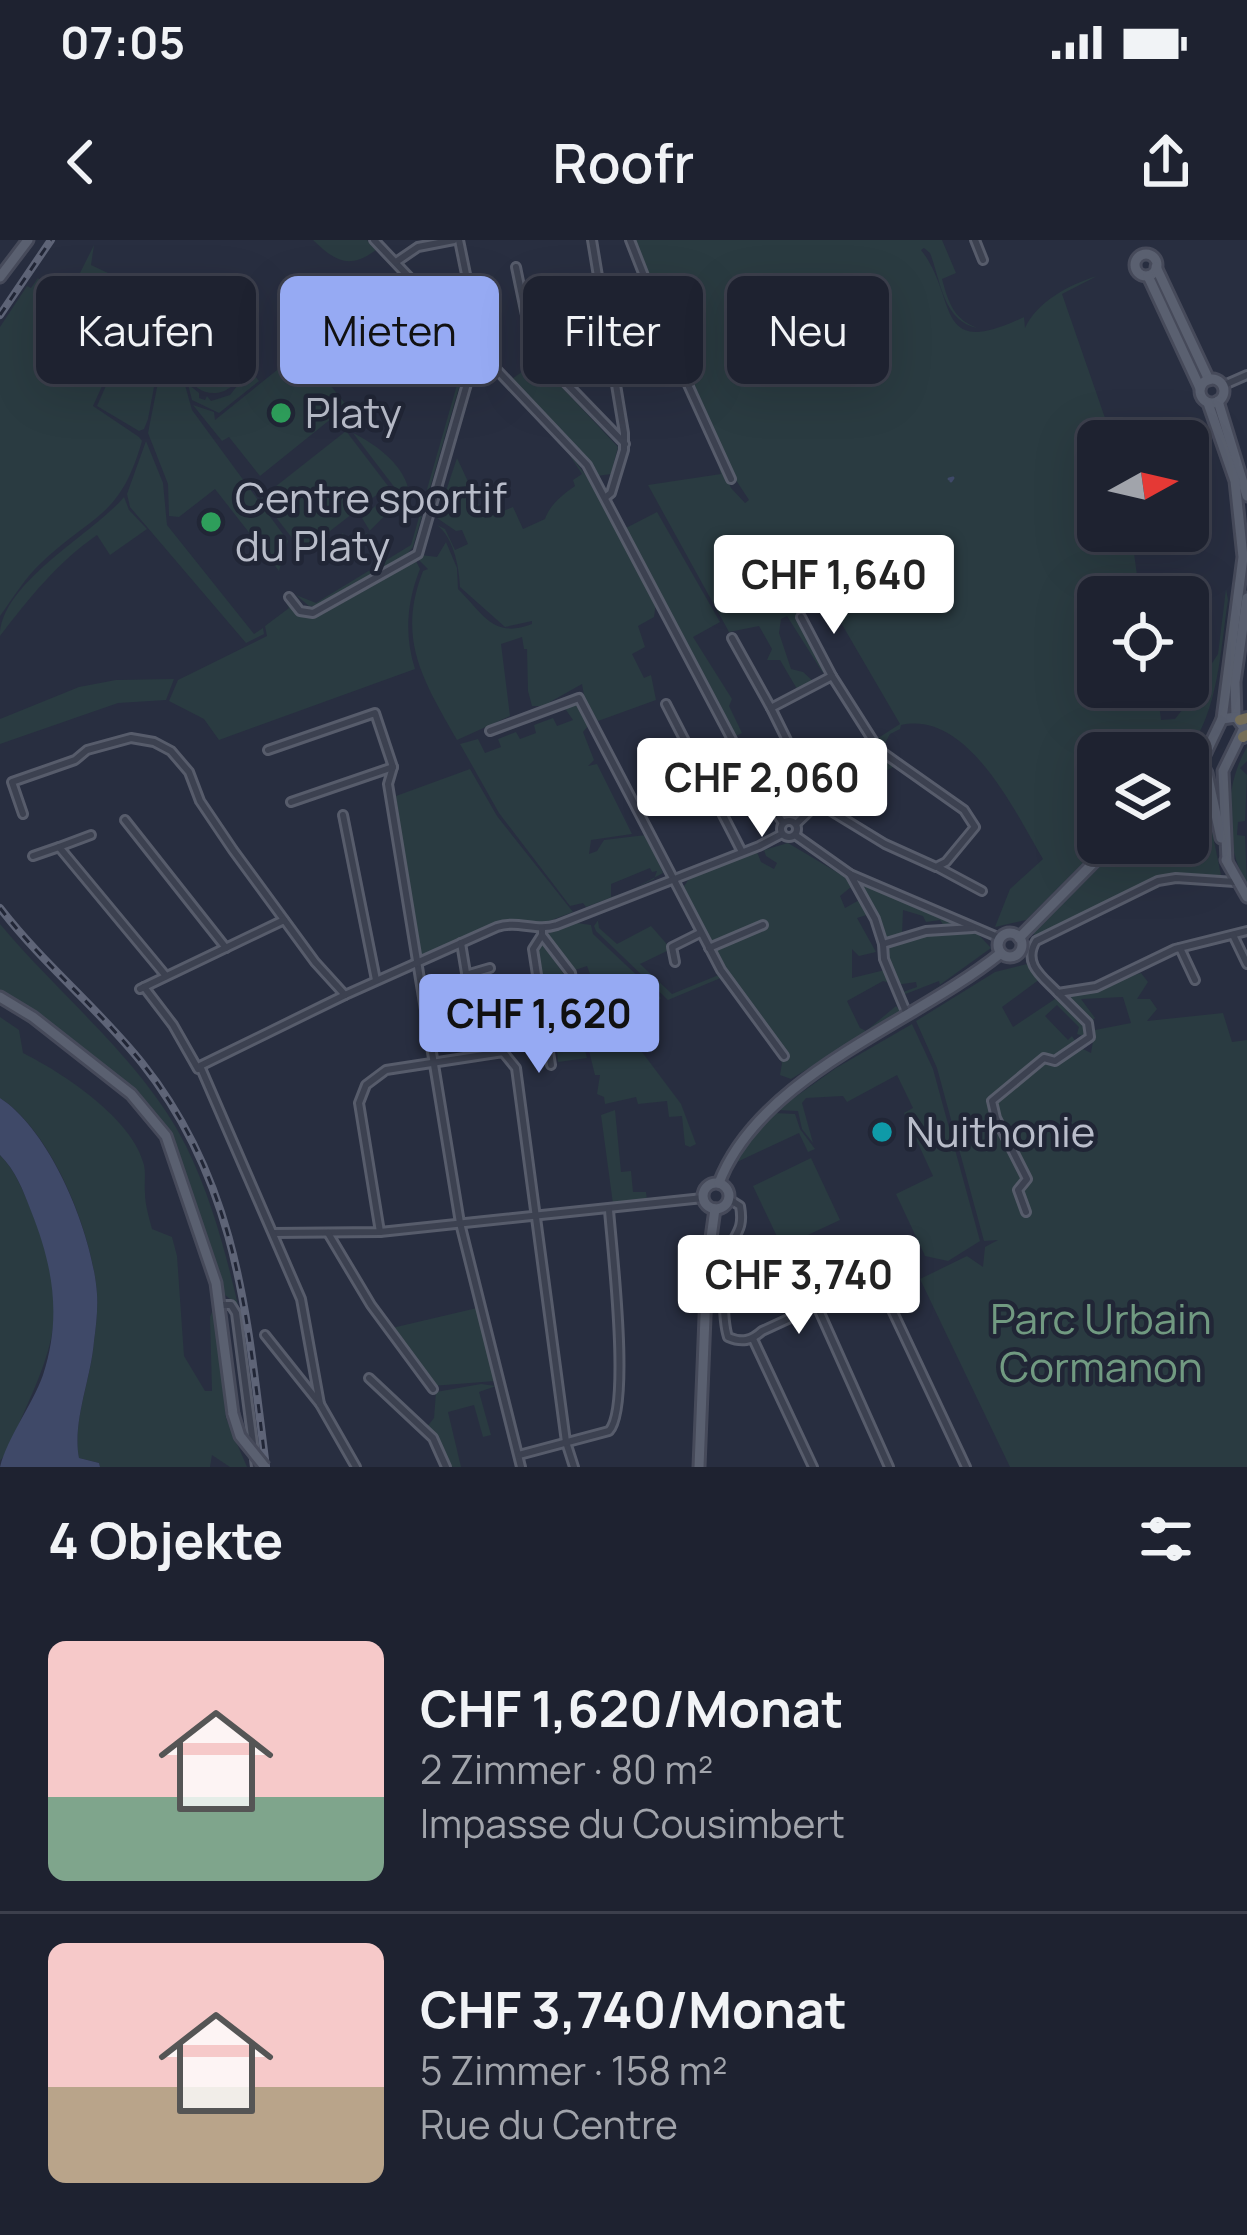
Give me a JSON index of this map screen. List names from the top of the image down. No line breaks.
{"parks":["Parc Urbain Cormanon"],"places":["Platy","Centre sportif du Platy","Nuithonie"],"north":"right","page":{"status":"07:05","header":"Roofr","chip":["Kaufen","Mieten","Filter","Neu"],"price":["CHF 1,640","CHF 2,060","CHF 1,620","CHF 3,740"],"heading":"4 Objekte","list":[{"name":"CHF 1,620/Monat","note":"2 Zimmer · 80 m² · Impasse du Cousimbert"},{"name":"CHF 3,740/Monat","note":"5 Zimmer · 158 m² · Rue du Centre"}]}}
